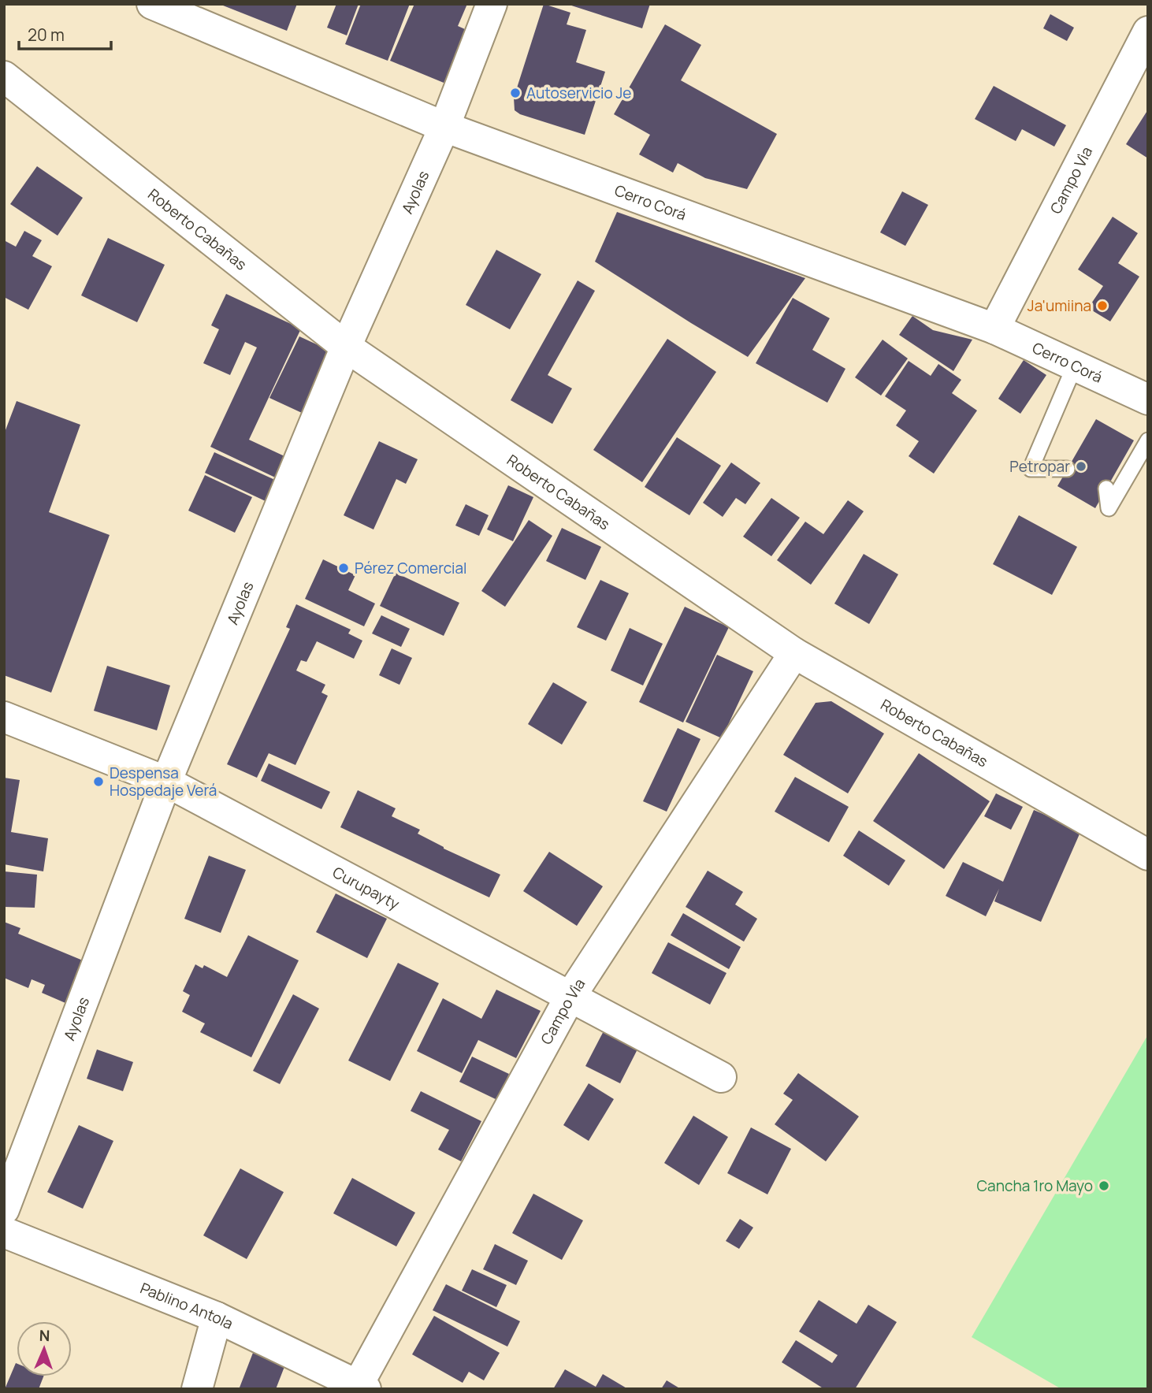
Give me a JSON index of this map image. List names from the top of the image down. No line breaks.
{"streets":{"street":["Campo Vìa","Ayolas","Cerro Corá","Roberto Cabañas","Curupayty","Pablino Antola"]},"crossings":[["Campo Vìa","Cerro Corá"],["Campo Vìa","Roberto Cabañas"],["Campo Vìa","Curupayty"],["Campo Vìa","Pablino Antola"],["Ayolas","Cerro Corá"],["Ayolas","Roberto Cabañas"],["Ayolas","Curupayty"]],"places":["Autoservicio Je","Ja'umiina","Petropar","Pérez Comercial","Despensa Hospedaje Verá","Cancha 1ro Mayo"],"scale_bar":"20 m","north":"top"}
